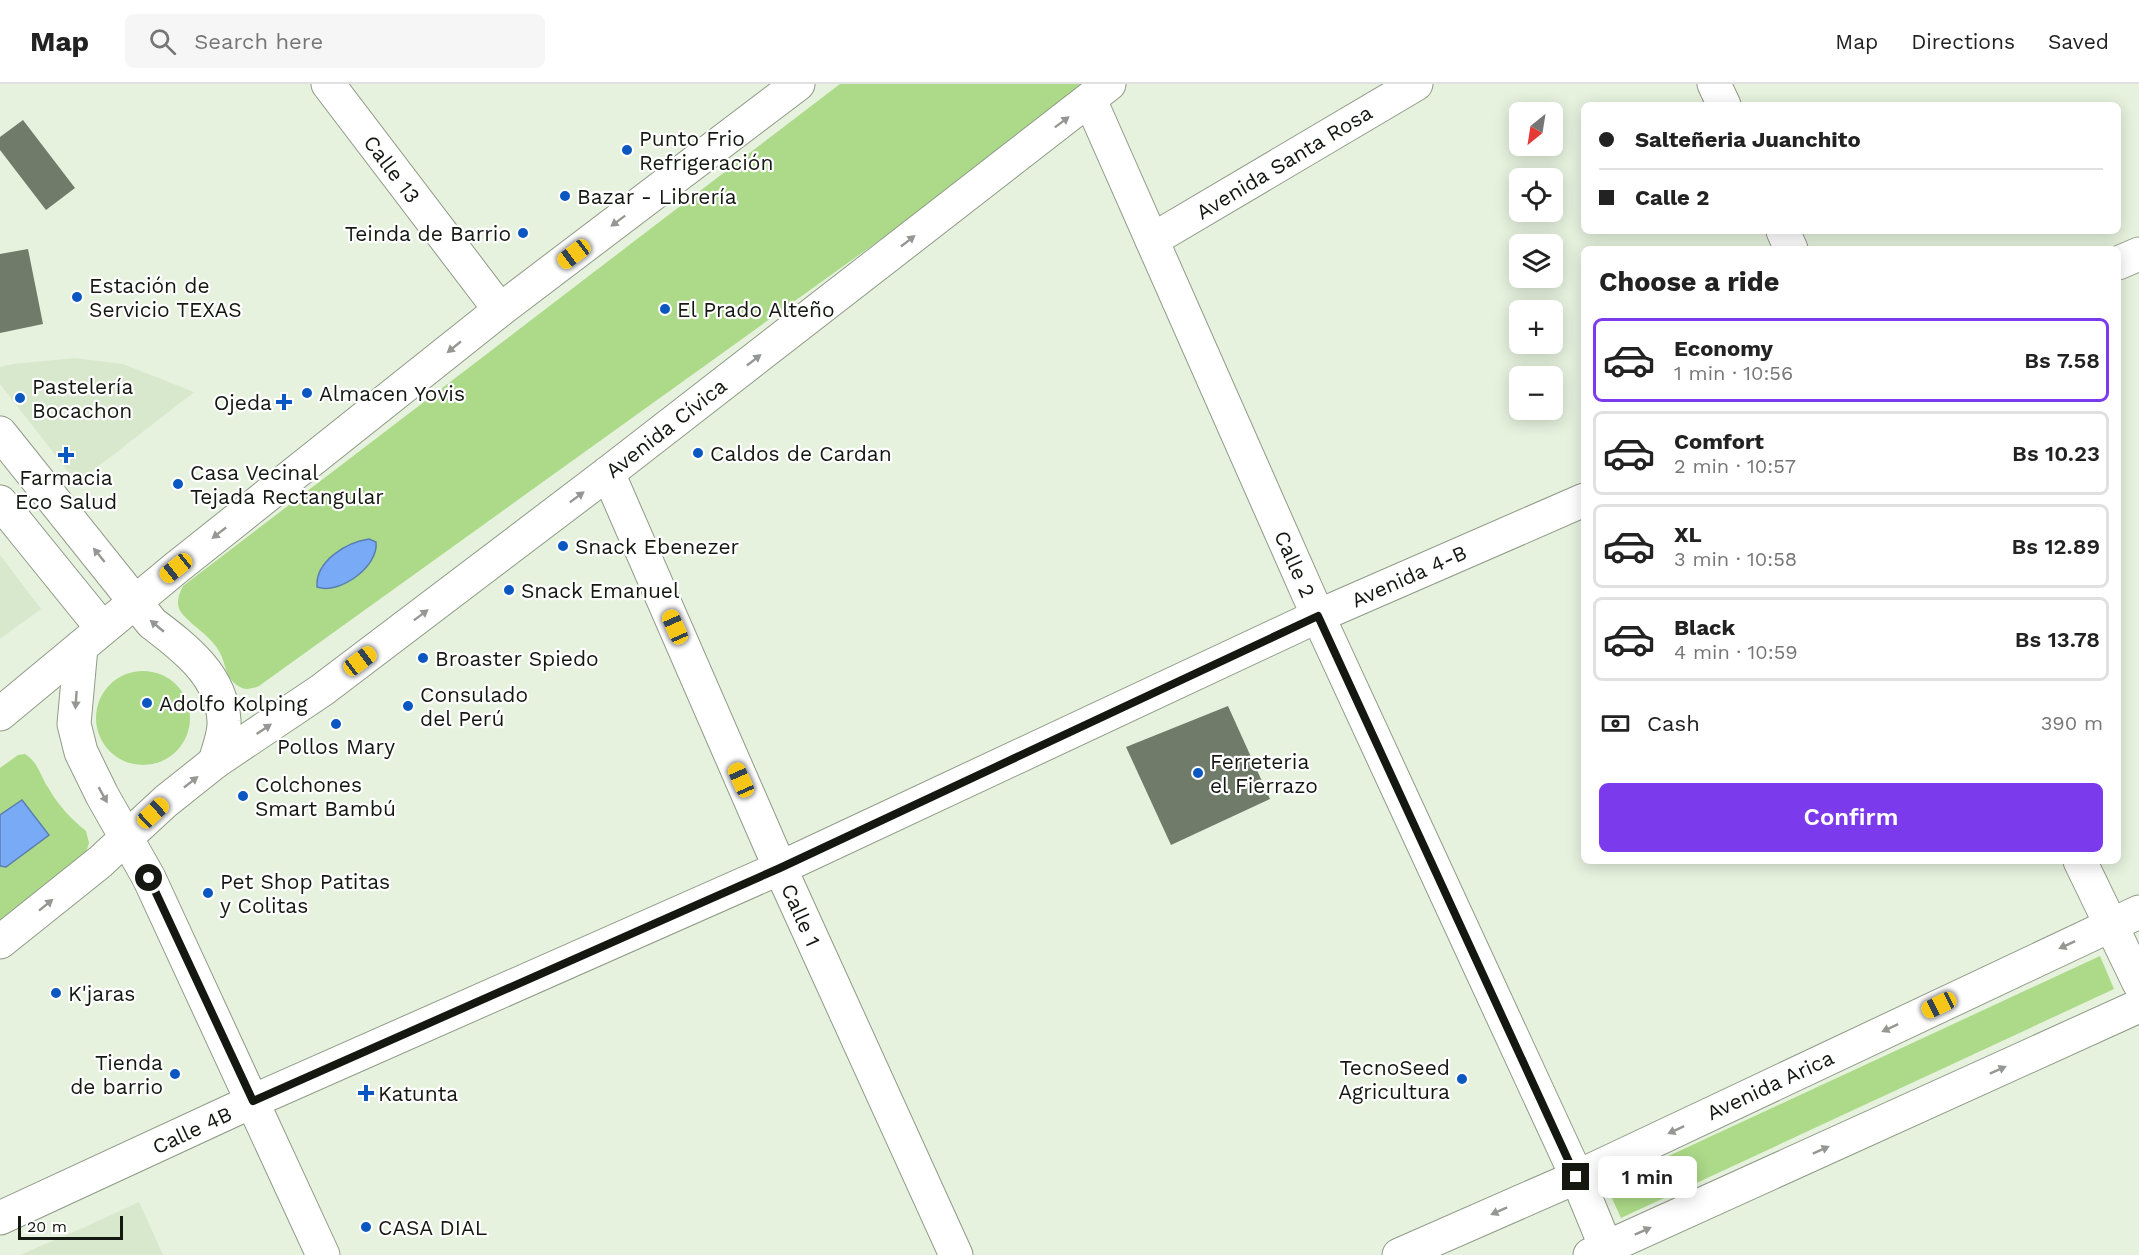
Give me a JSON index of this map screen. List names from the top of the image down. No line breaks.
{"streets":{"street":["Avenida Santa Rosa","Calle 13","Avenida Cívica","Calle 2","Avenida 4-B","Calle 1","Avenida Arica","Calle 4B"]},"crossings":[["Avenida Santa Rosa","Calle 2"],["Avenida Cívica","Calle 2"],["Avenida Cívica","Calle 1"],["Calle 2","Avenida 4-B"],["Calle 2","Avenida Arica"],["Avenida 4-B","Calle 1"],["Avenida 4-B","Calle 4B"],["Calle 1","Calle 4B"]],"places":{"other":["Punto Frio Refrigeración","Bazar - Librería","Teinda de Barrio","Estación de Servicio TEXAS","El Prado Alteño","Almacen Yovis","Pastelería Bocachon","Caldos de Cardan","Casa Vecinal Tejada Rectangular","Snack Ebenezer","Snack Emanuel","Broaster Spiedo","Adolfo Kolping","Consulado del Perú","Pollos Mary","Ferreteria el Fierrazo","Colchones Smart Bambú","Pet Shop Patitas y Colitas","K'jaras","Tienda de barrio","TecnoSeed Agricultura","CASA DIAL"],"health":["Ojeda","Farmacia Eco Salud","Katunta"]},"scale_bar":"20 m","north":"bottom left","page":{"header":"Map","search":"Search here","nav":["Map","Directions","Saved"],"map_buttons":["+","−"],"banner":["Salteñeria Juanchito","Calle 2"],"heading":"Choose a ride","list":[{"name":"Economy","note":"1 min · 10:56","value":"Bs 7.58"},{"name":"Comfort","note":"2 min · 10:57","value":"Bs 10.23"},{"name":"XL","note":"3 min · 10:58","value":"Bs 12.89"},{"name":"Black","note":"4 min · 10:59","value":"Bs 13.78"}],"pay":["Cash","390 m"],"buttons":"Confirm","bubble":"1 min","scale":"20 m"}}
